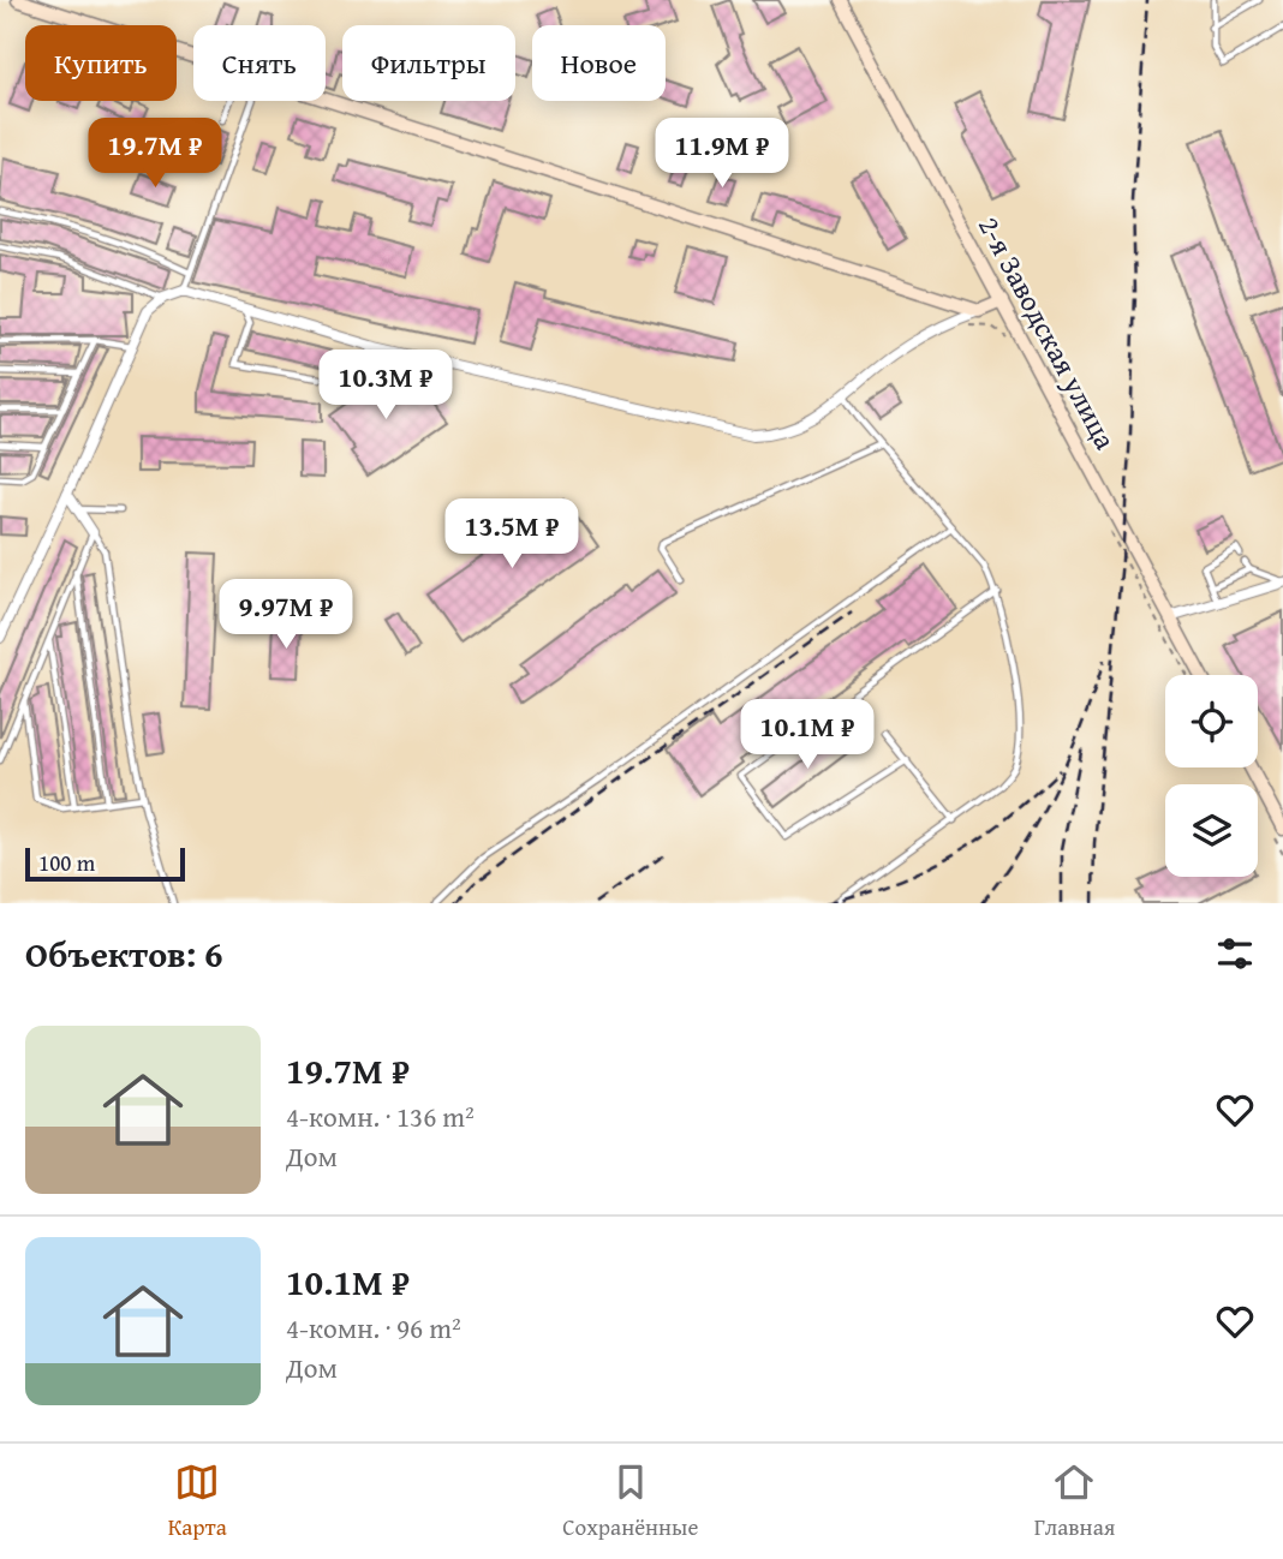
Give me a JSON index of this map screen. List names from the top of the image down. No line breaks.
{"streets":{"street":["2-я Заводская улица"]},"scale_bar":"100 m","page":{"chip":["Купить","Снять","Фильтры","Новое"],"price":["19.7M ₽","11.9M ₽","10.3M ₽","13.5M ₽","9.97M ₽","10.1M ₽"],"scale":"100 m","heading":"Объектов: 6","list":[{"name":"19.7M ₽","note":"4-комн. · 136 m² · Дом"},{"name":"10.1M ₽","note":"4-комн. · 96 m² · Дом"}],"tabs":["Карта","Сохранённые","Главная"]}}
